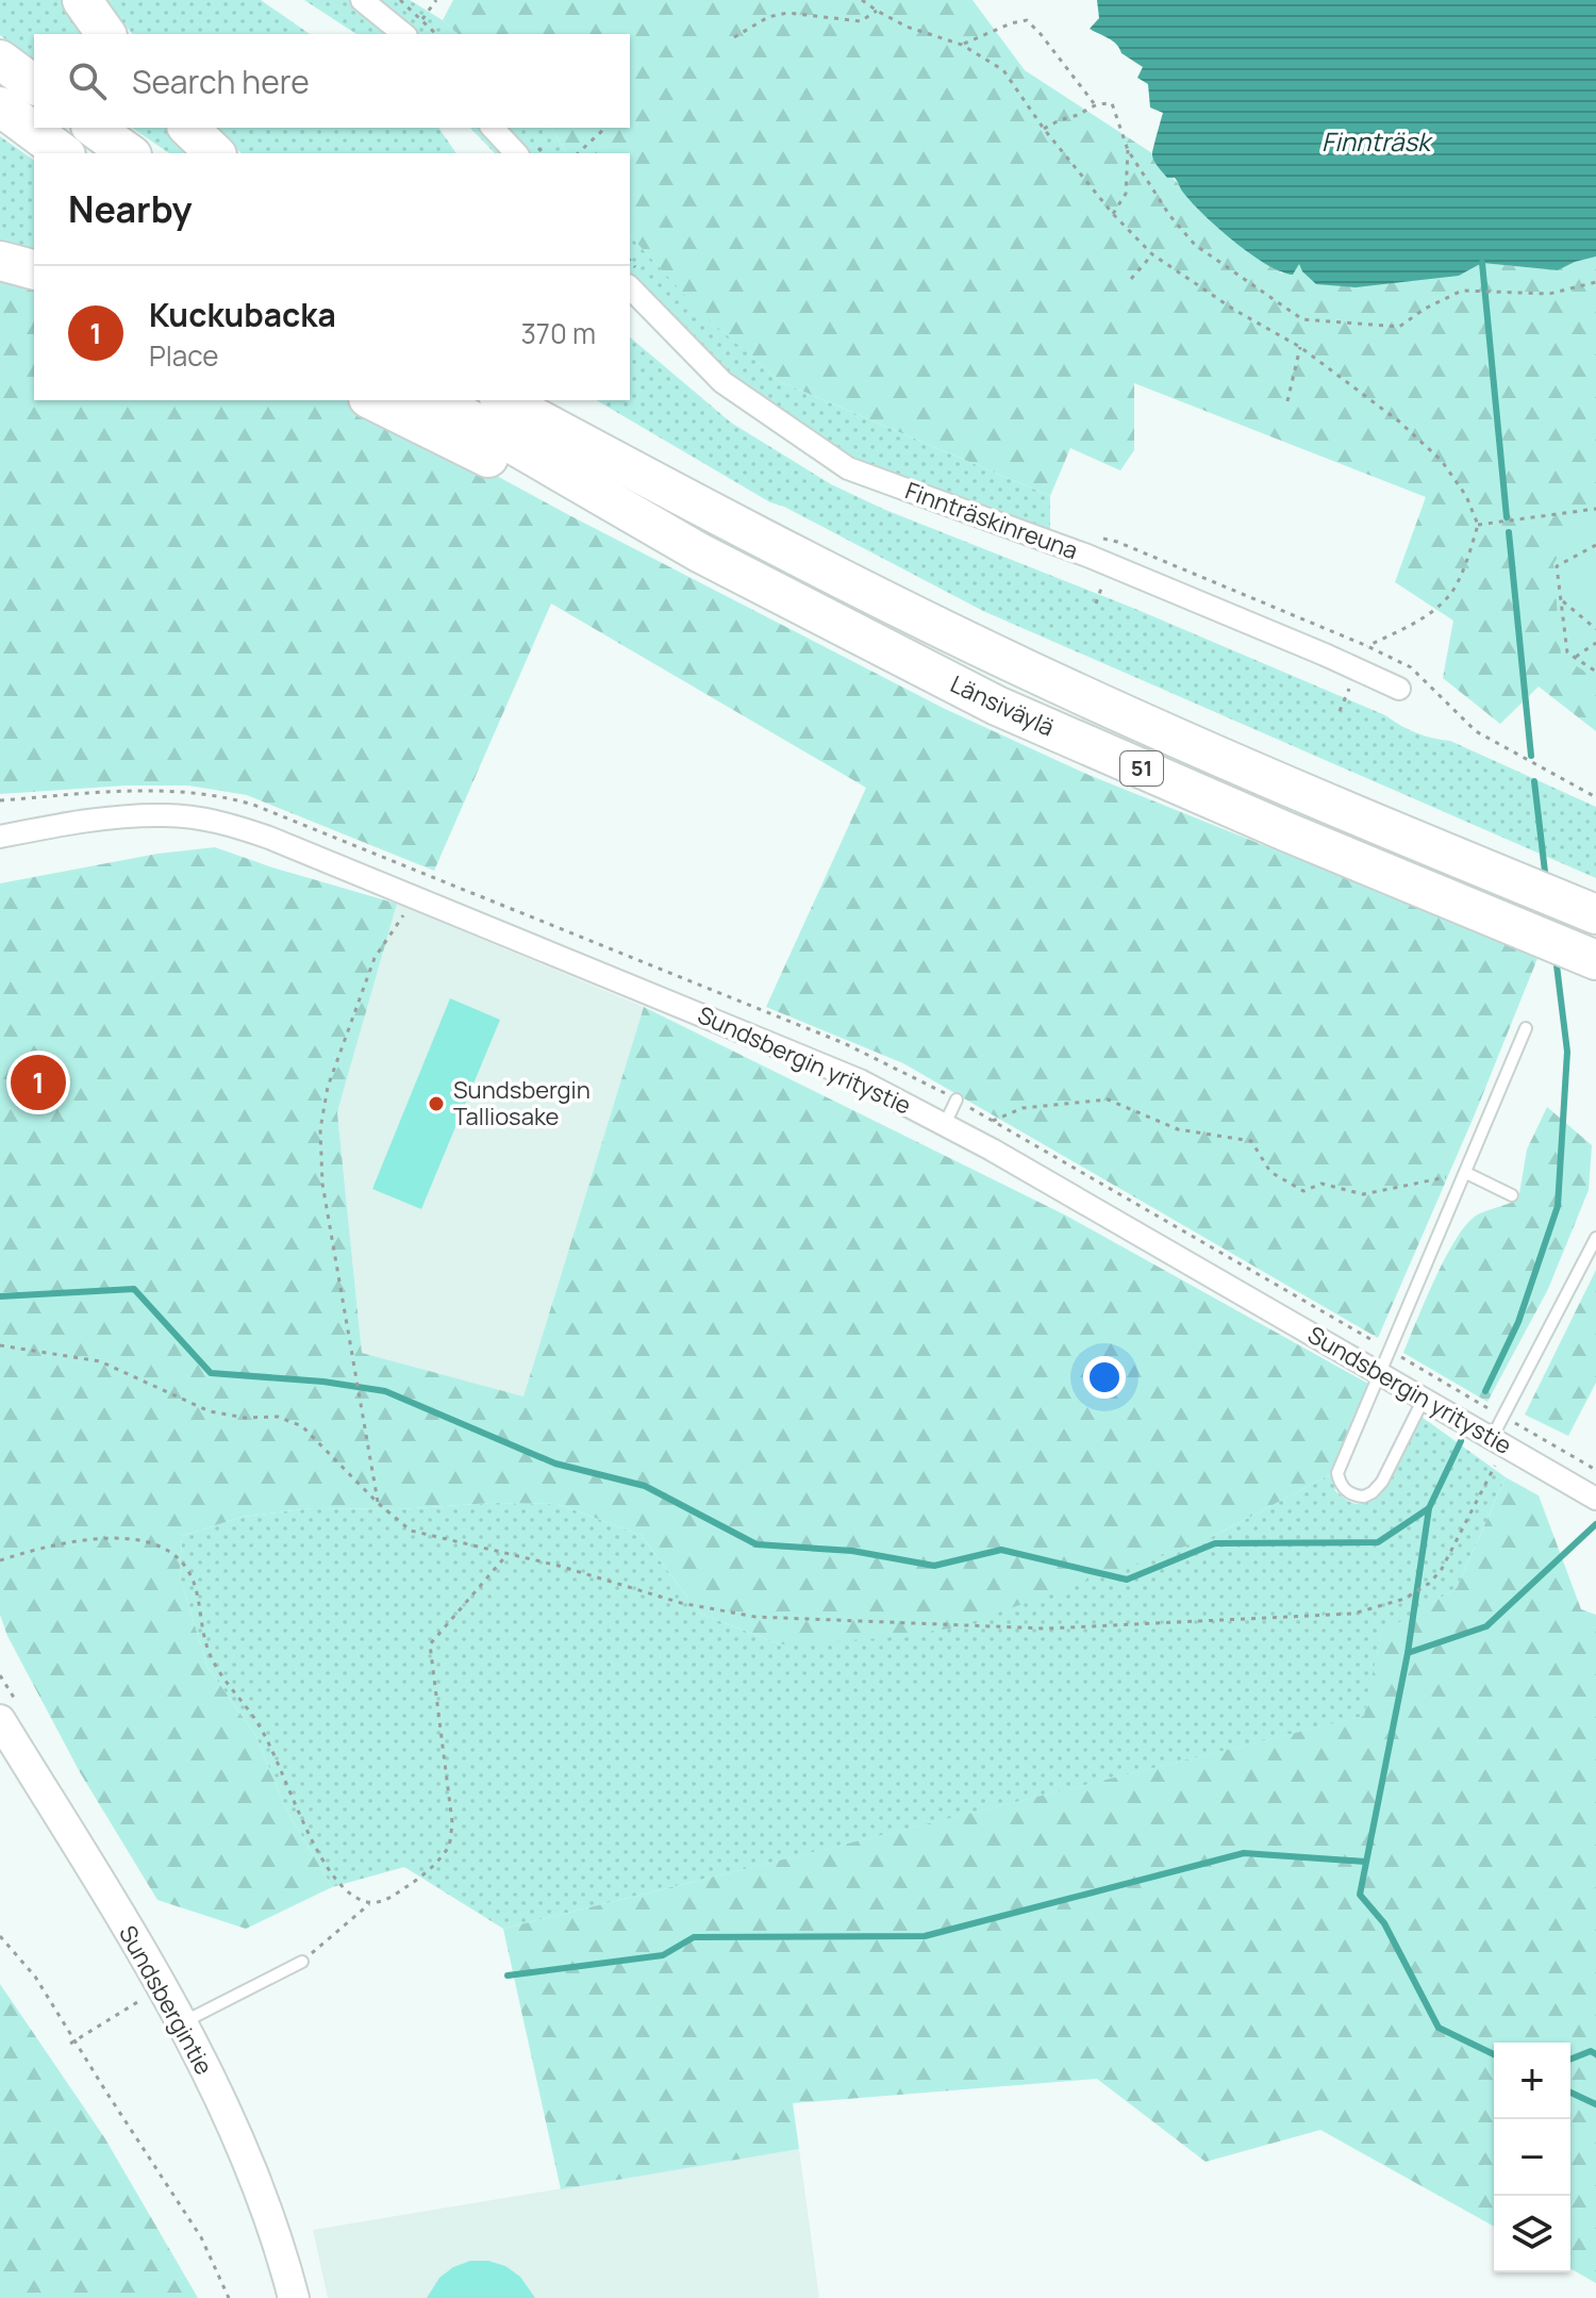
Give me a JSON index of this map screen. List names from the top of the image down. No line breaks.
{"streets":{"highway":["Länsiväylä","51"],"main road":["Sundsbergintie"],"street":["Finnträskinreuna","Sundsbergin yritystie"]},"water":["Finnträsk"],"places":["Sundsbergin Talliosake"],"page":{"search":"Search here","heading":"Nearby","list":[{"mark":"1","name":"Kuckubacka","note":"Place","value":"370 m"}],"pins":"1","map_buttons":["+","−"]}}
